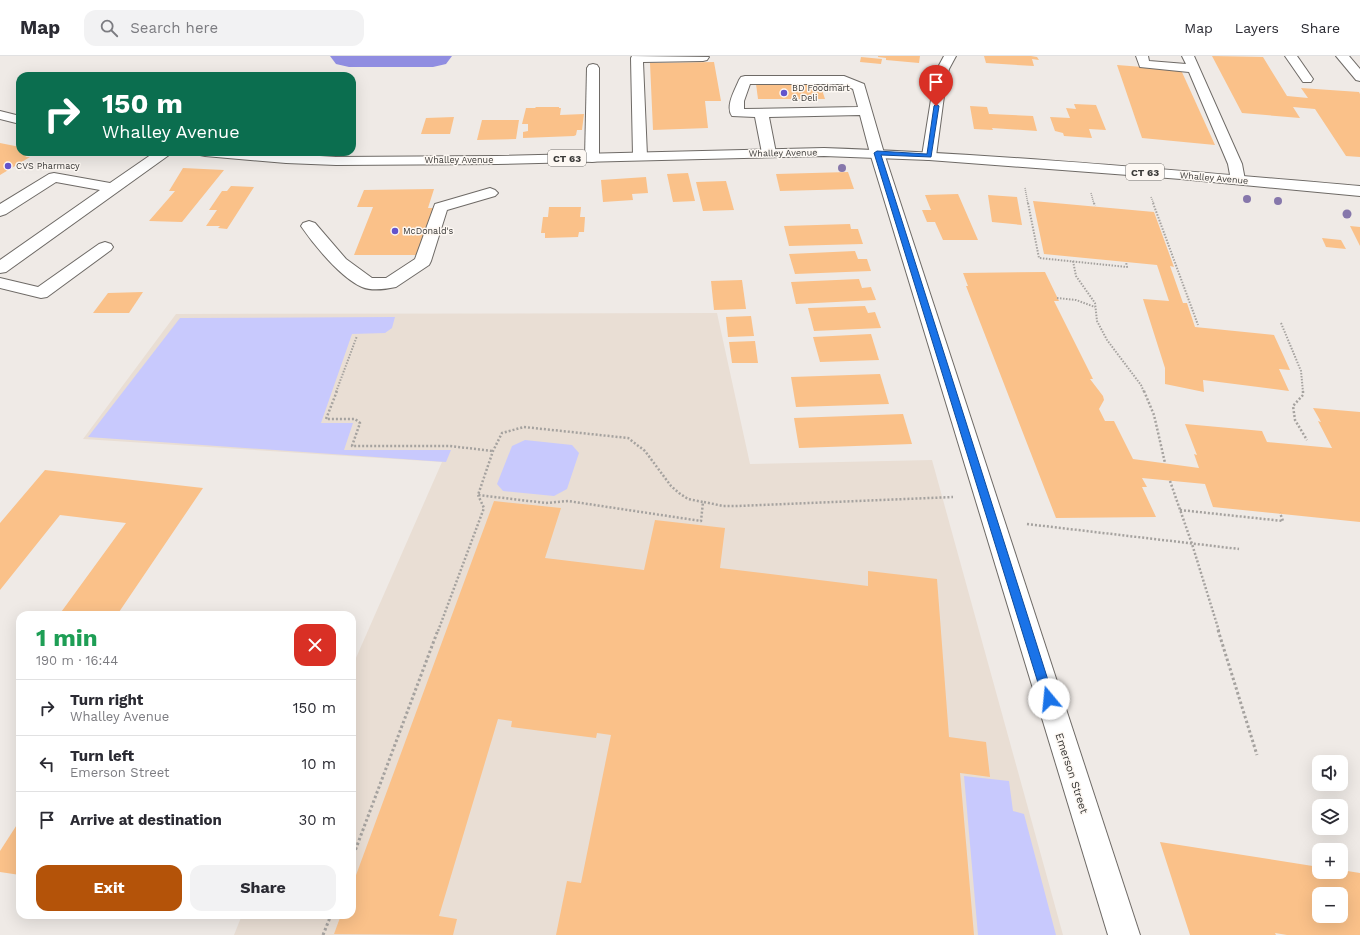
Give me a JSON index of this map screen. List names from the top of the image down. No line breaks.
{"streets":{"main road":["Whalley Avenue","CT 63","Emerson Street"]},"crossings":[["Whalley Avenue","Emerson Street"]],"places":["BD Foodmart & Deli","CVS Pharmacy","McDonald's"],"page":{"header":"Map","search":"Search here","nav":["Map","Layers","Share"],"turn":["150 m","Whalley Avenue"],"heading":["1 min","190 m · 16:44"],"list":[{"name":"Turn right","note":"Whalley Avenue","value":"150 m"},{"name":"Turn left","note":"Emerson Street","value":"10 m"},{"name":"Arrive at destination","value":"30 m"}],"map_buttons":["+","−"],"buttons":["Exit","Share"]}}
